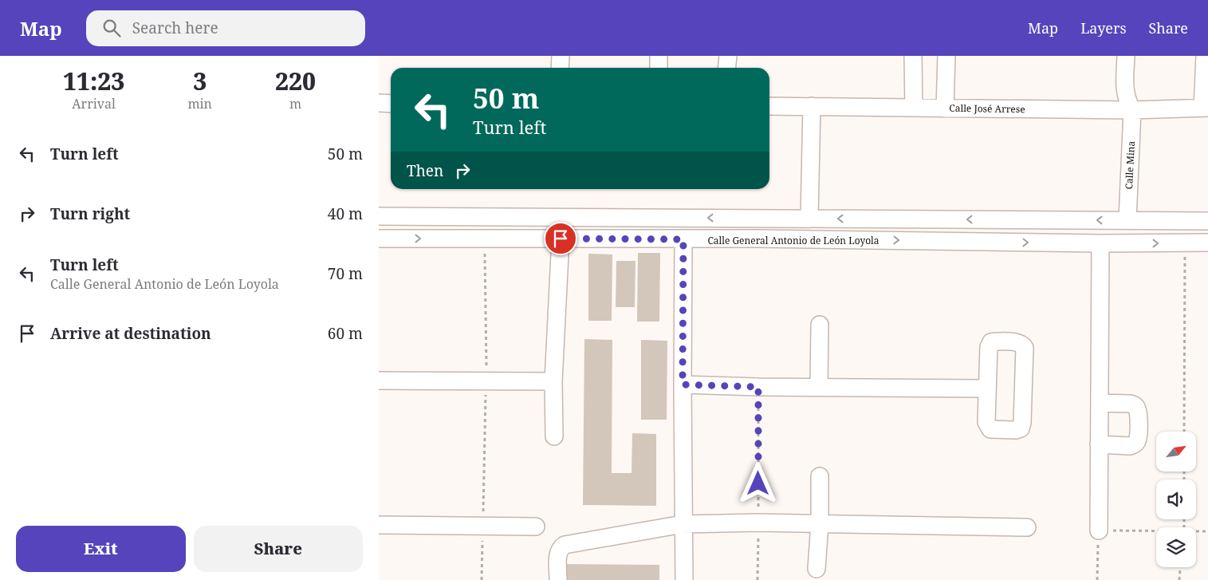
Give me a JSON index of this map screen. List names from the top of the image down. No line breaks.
{"streets":{"street":["Calle José Arrese","Calle Mina","Calle General Antonio de León Loyola"]},"crossings":[["Calle José Arrese","Calle Mina"]],"north":"top right","page":{"header":"Map","search":"Search here","nav":["Map","Layers","Share"],"eta":["11:23","Arrival","3","min","220","m"],"turn":["50 m","Turn left"],"list":[{"name":"Turn left","value":"50 m"},{"name":"Turn right","value":"40 m"},{"name":"Turn left","note":"Calle General Antonio de León Loyola","value":"70 m"},{"name":"Arrive at destination","value":"60 m"}],"then":"Then","buttons":["Exit","Share"]}}
